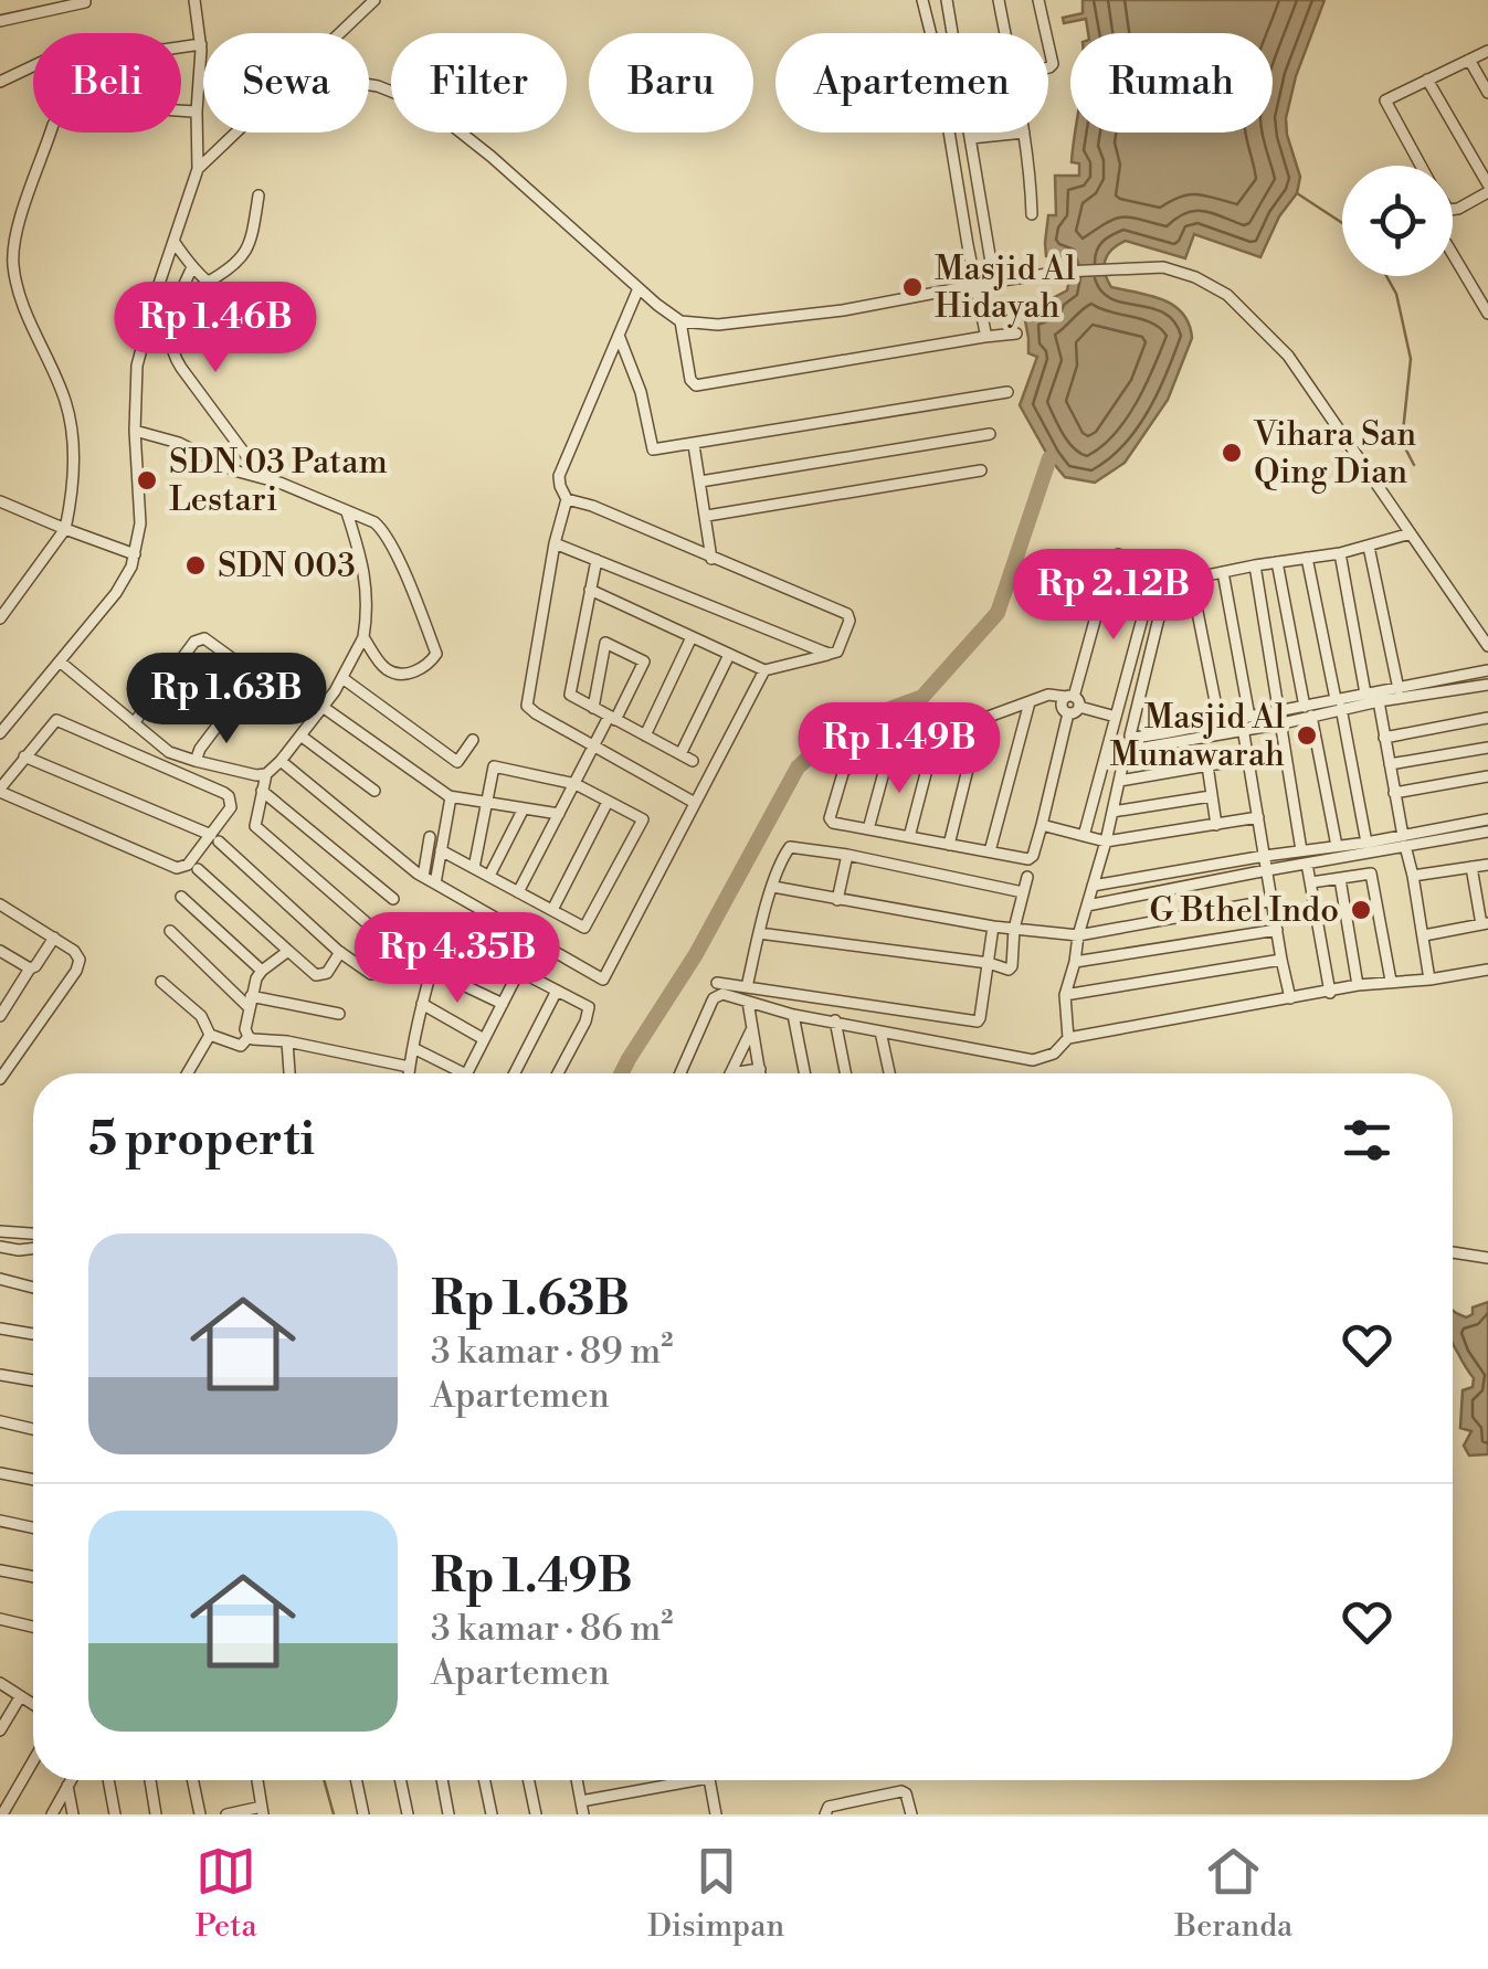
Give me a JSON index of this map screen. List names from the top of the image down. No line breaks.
{"places":["Masjid Al Hidayah","Vihara San Qing Dian","SDN 03 Patam Lestari","SDN 003","Masjid Al Munawarah","G Bthel Indo"],"page":{"chip":["Beli","Sewa","Filter","Baru","Apartemen","Rumah"],"price":["Rp 1.46B","Rp 2.12B","Rp 1.63B","Rp 1.49B","Rp 4.35B"],"heading":"5 properti","list":[{"name":"Rp 1.63B","note":"3 kamar · 89 m² · Apartemen"},{"name":"Rp 1.49B","note":"3 kamar · 86 m² · Apartemen"}],"tabs":["Peta","Disimpan","Beranda"]}}
